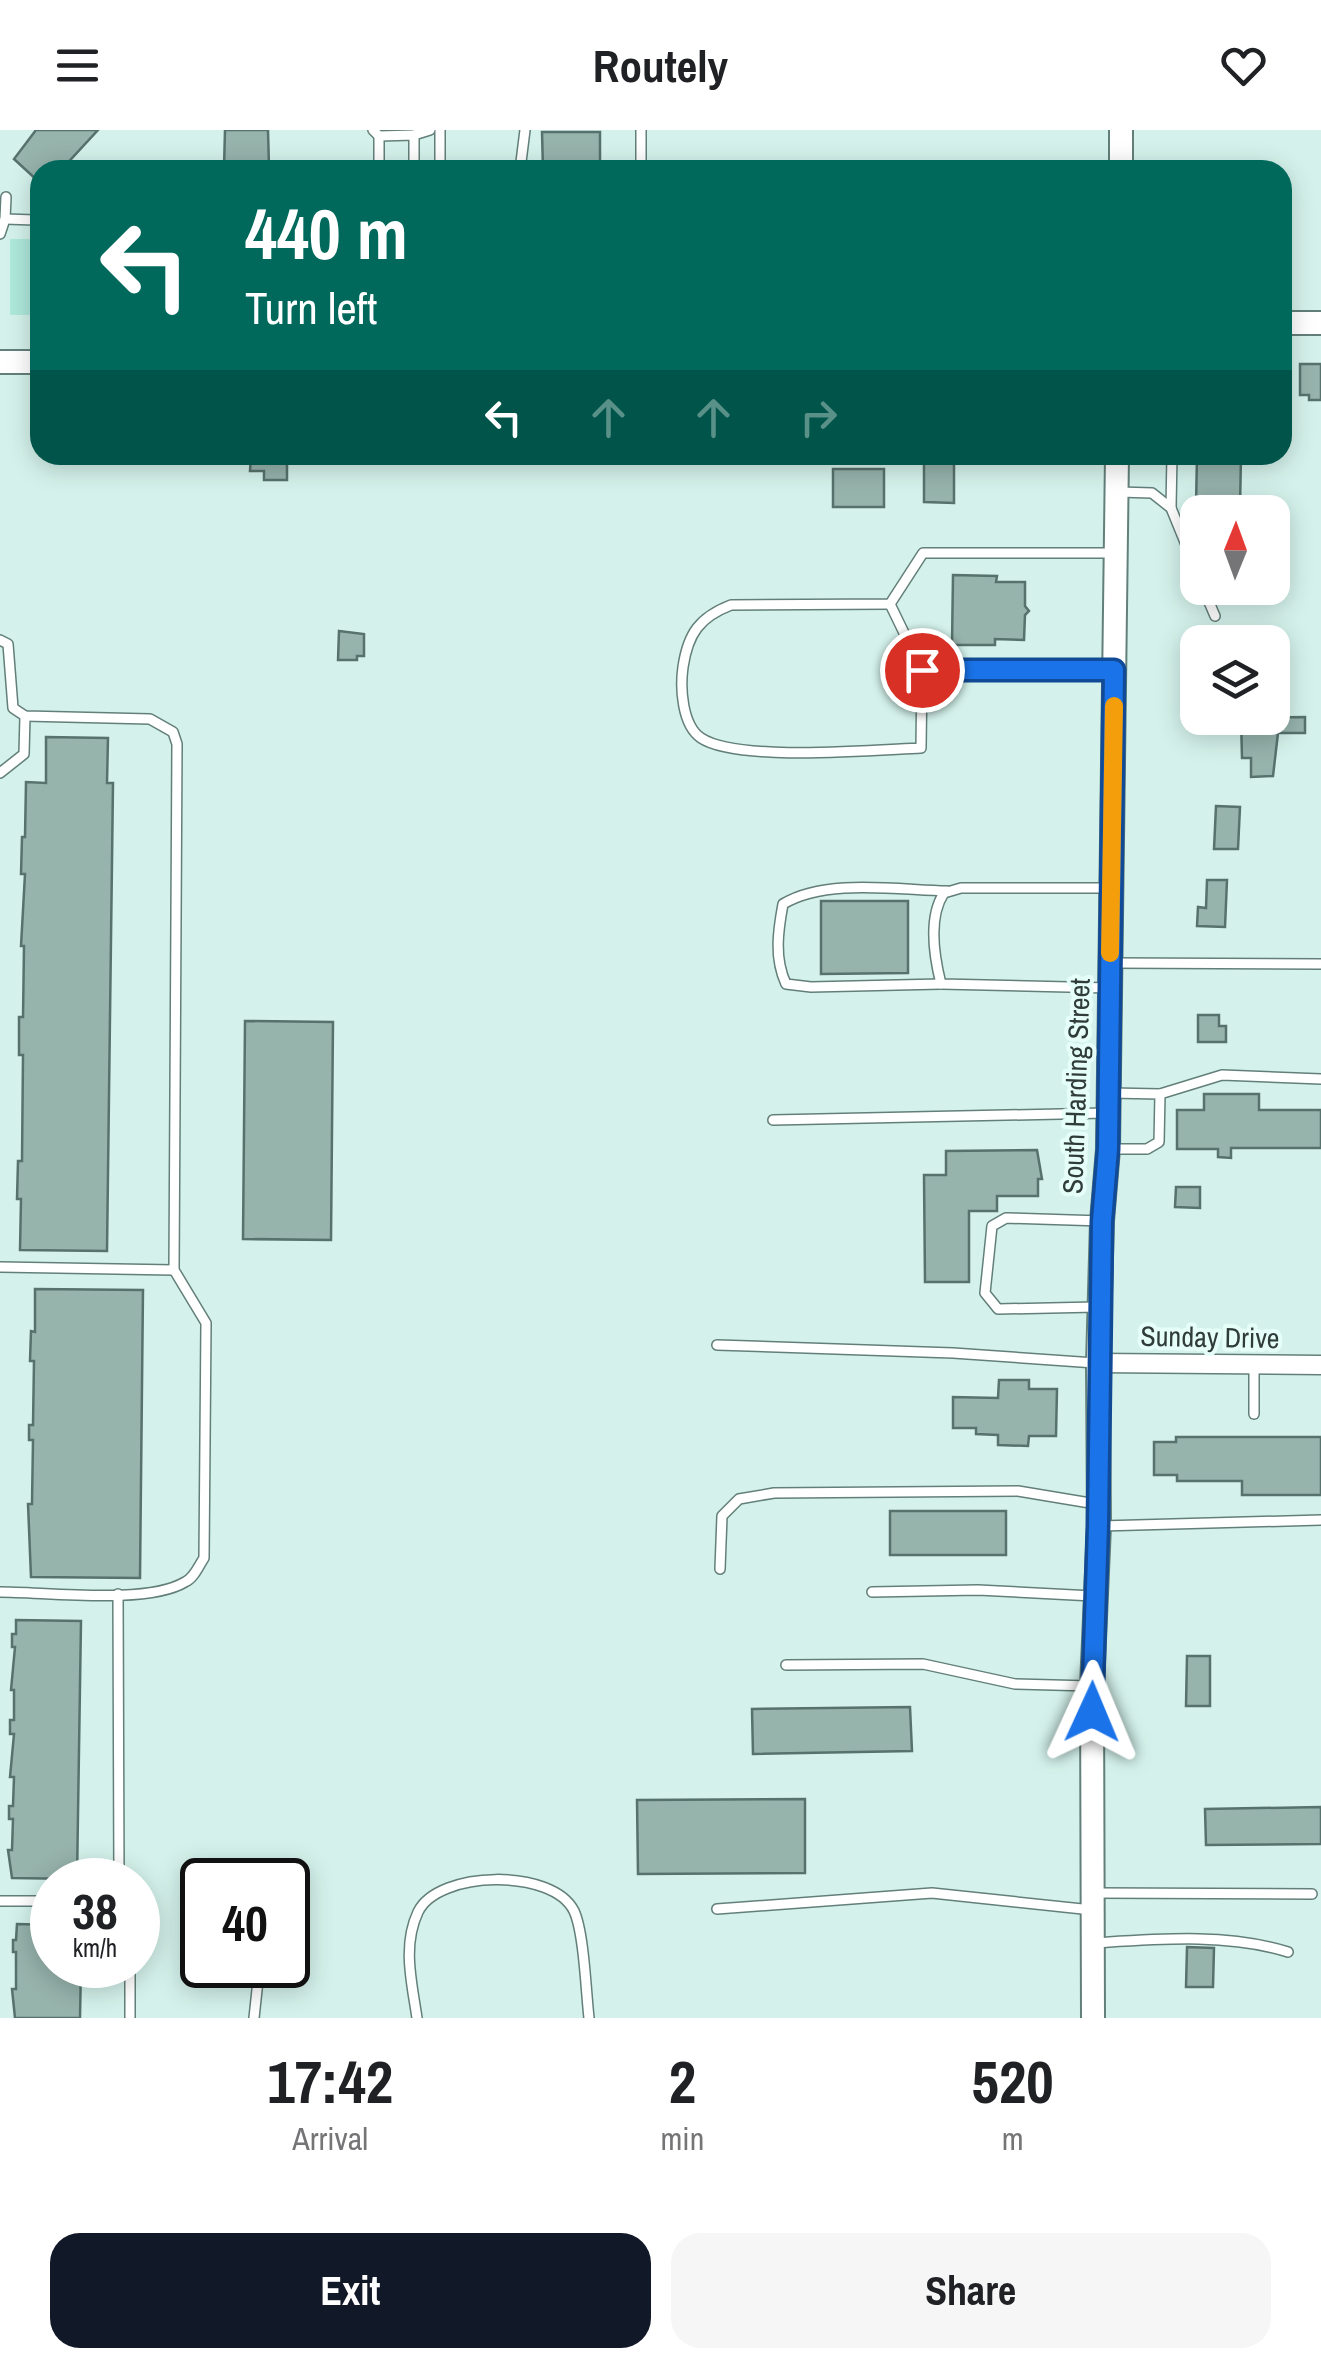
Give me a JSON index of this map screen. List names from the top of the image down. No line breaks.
{"streets":{"street":["South Harding Street","Sunday Drive"]},"crossings":[["South Harding Street","Sunday Drive"]],"north":"top","page":{"header":"Routely","turn":["440 m","Turn left"],"speed":"38 km/h","limit":"40","eta":["17:42","Arrival","2","min","520","m"],"buttons":["Exit","Share"]}}
